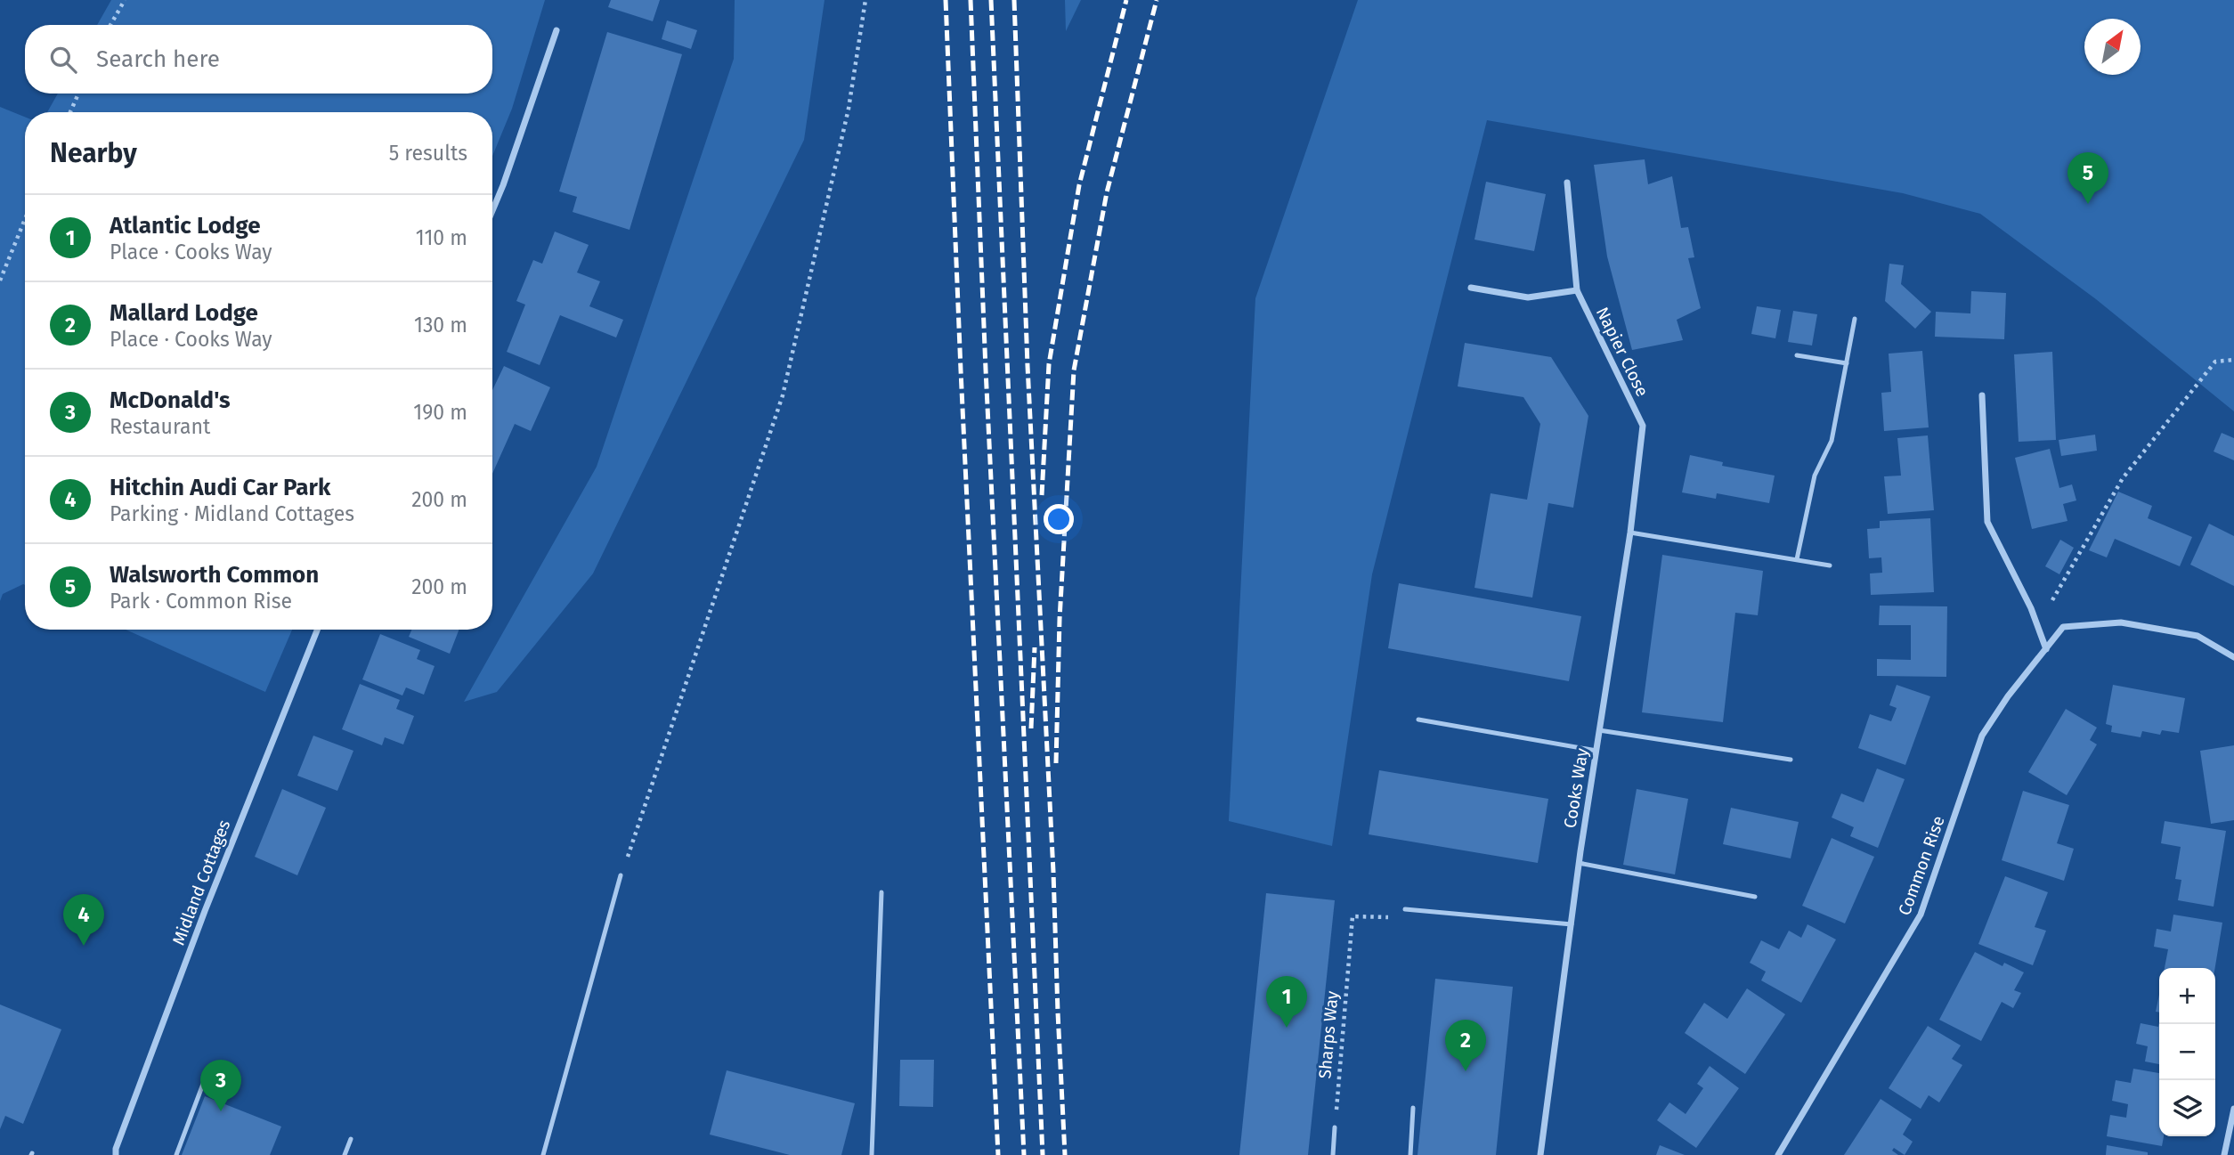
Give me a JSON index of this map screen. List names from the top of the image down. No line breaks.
{"streets":{"street":["Napier Close","Cooks Way","Common Rise","Midland Cottages"],"path":["Sharps Way"]},"crossings":[["Napier Close","Cooks Way"]],"north":"top right","page":{"search":"Search here","heading":["Nearby","5 results"],"pins":["5","4","1","2","3"],"list":[{"mark":"1","name":"Atlantic Lodge","note":"Place · Cooks Way","value":"110 m"},{"mark":"2","name":"Mallard Lodge","note":"Place · Cooks Way","value":"130 m"},{"mark":"3","name":"McDonald's","note":"Restaurant","value":"190 m"},{"mark":"4","name":"Hitchin Audi Car Park","note":"Parking · Midland Cottages","value":"200 m"},{"mark":"5","name":"Walsworth Common","note":"Park · Common Rise","value":"200 m"}],"map_buttons":["+","−"]}}
